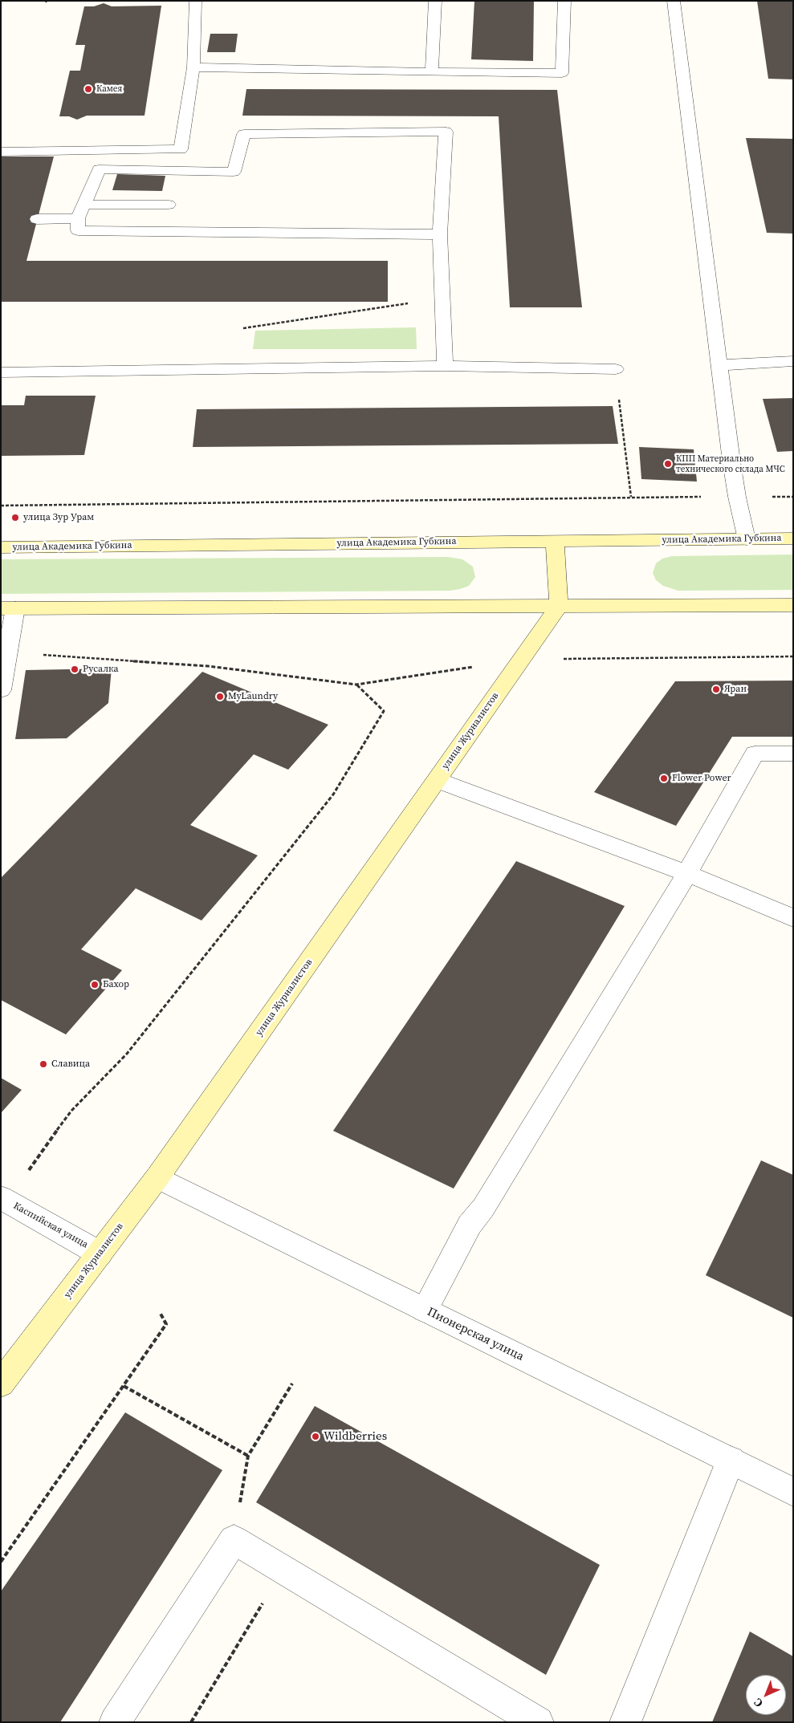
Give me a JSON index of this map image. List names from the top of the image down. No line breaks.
{"streets":{"street":["улица Академика Губкина","улица Журналистов","Каспийская улица","Пионерская улица"]},"crossings":[["улица Журналистов","Каспийская улица"],["улица Журналистов","Пионерская улица"]],"places":["Камея","КПП Материально технического склада МЧС","улица Зур Урам","Русалка","Яран","MyLaundry","Flower Power","Бахор","Славица","Wildberries"],"north":"bottom left"}
